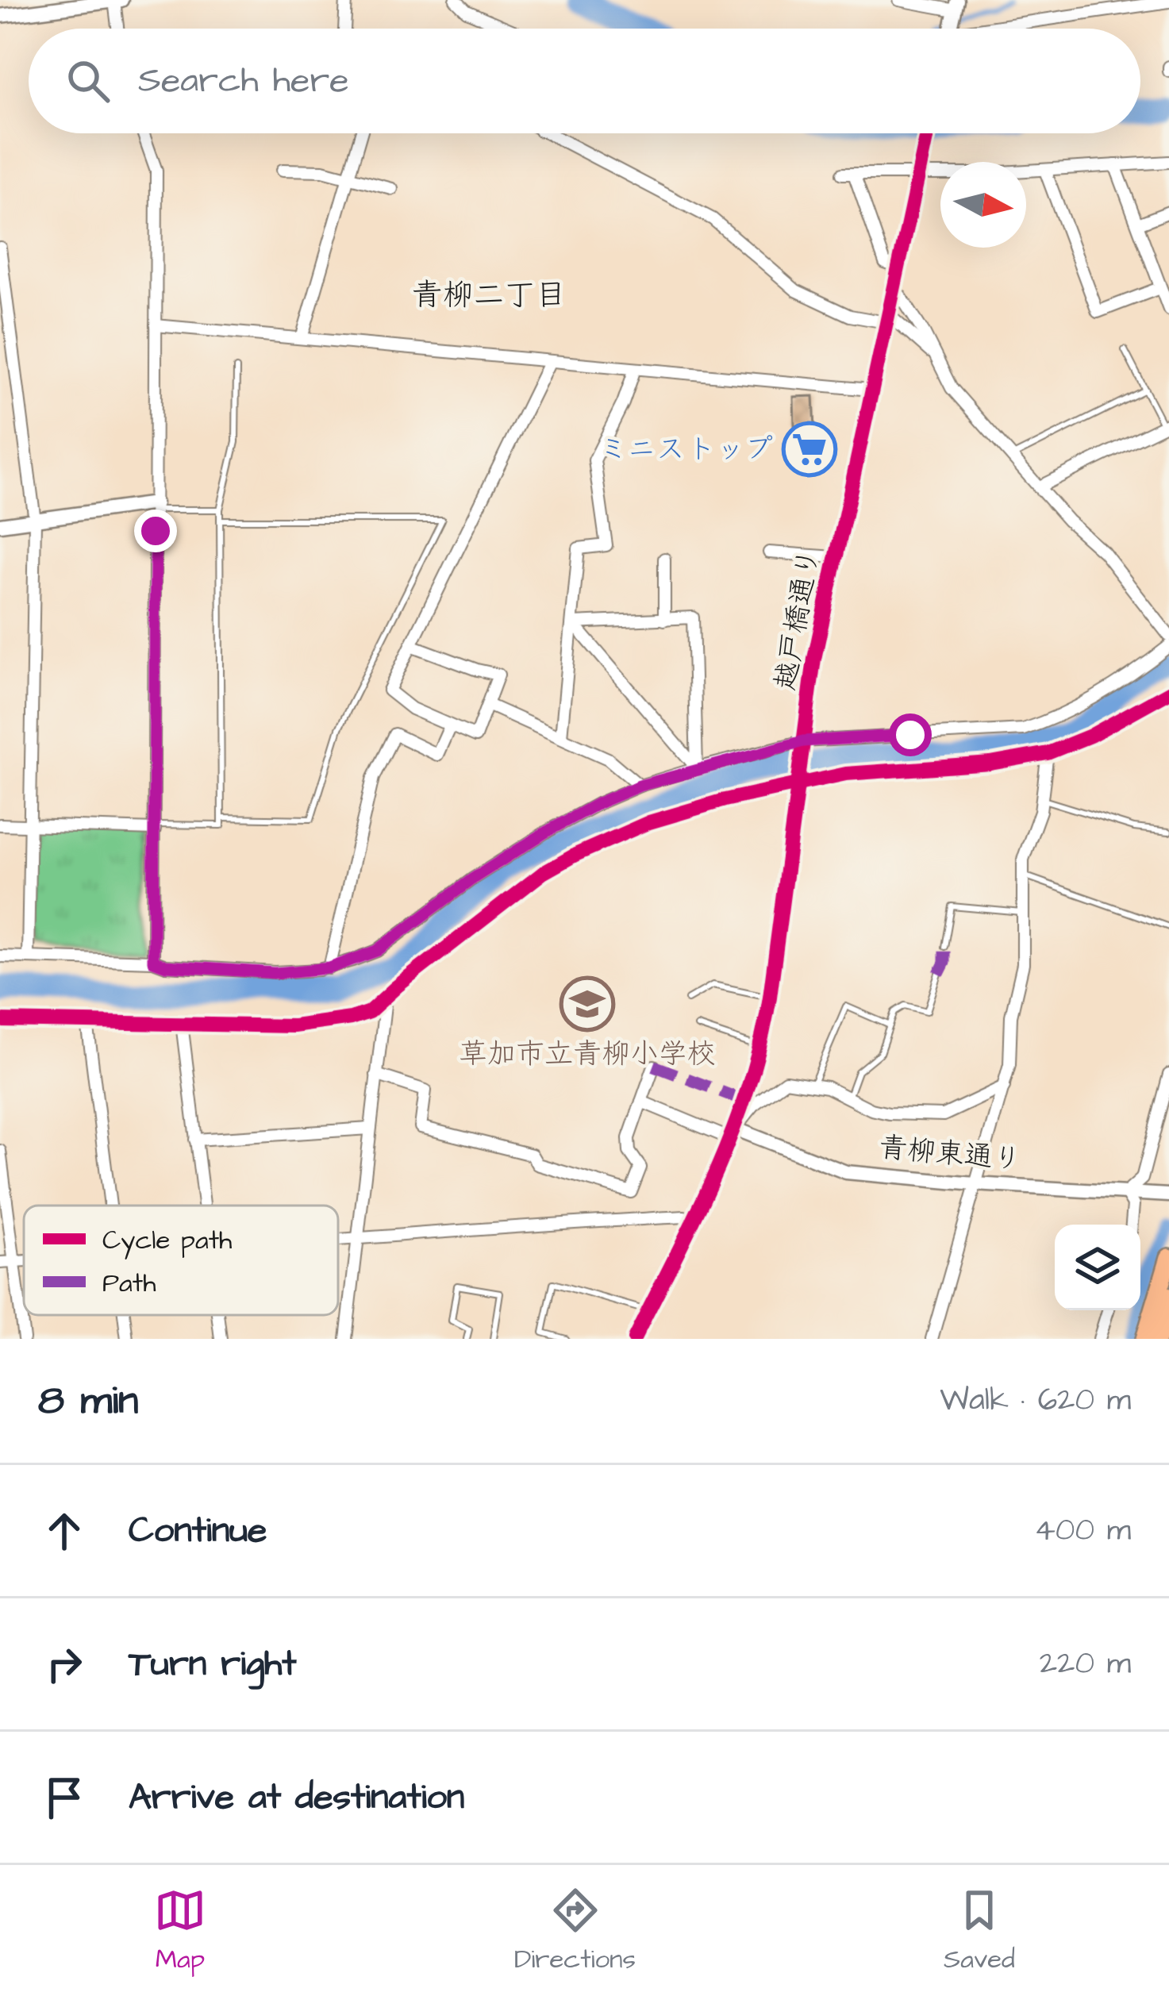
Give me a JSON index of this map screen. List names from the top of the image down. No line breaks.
{"streets":{"street":["越戸橋通り","青柳東通り"]},"crossings":[["越戸橋通り","青柳東通り"]],"districts":["青柳二丁目"],"places":{"supermarket":["ミニストップ"],"school or university":["草加市立青柳小学校"]},"legend":["Cycle path","Path"],"north":"right","page":{"search":"Search here","heading":["8 min","Walk · 620 m"],"list":[["Continue","400 m"],["Turn right","220 m"],"Arrive at destination"],"nav":["Map","Directions","Saved"]}}
